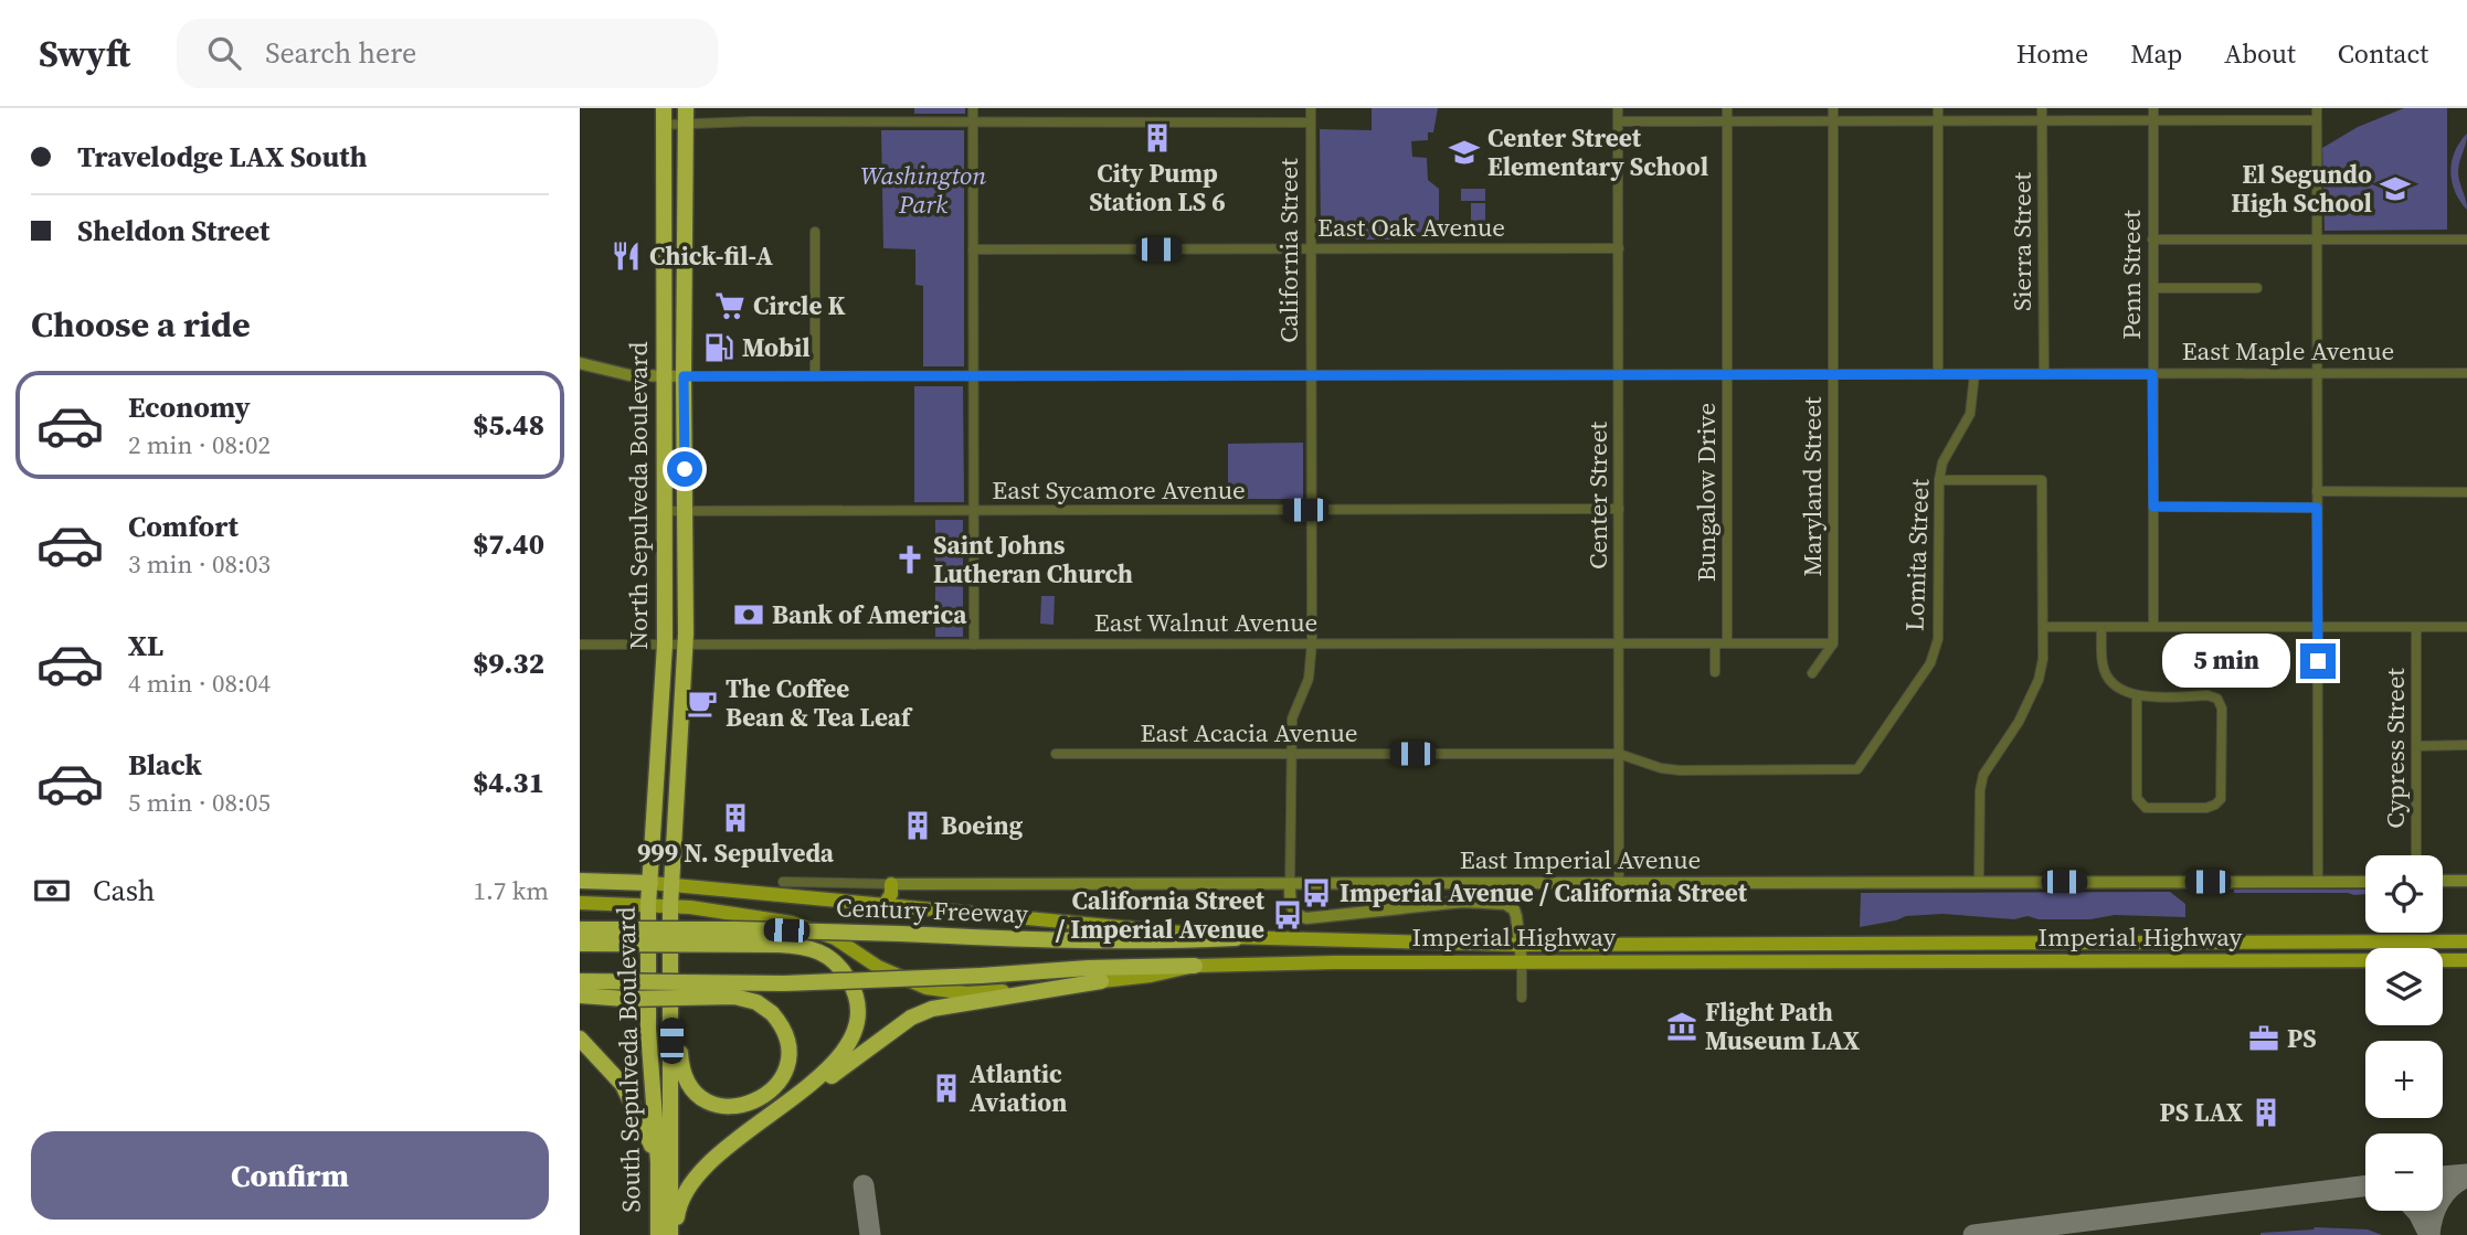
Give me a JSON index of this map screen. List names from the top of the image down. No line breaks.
{"streets":{"highway":["North Sepulveda Boulevard","Century Freeway","Imperial Highway","South Sepulveda Boulevard"],"street":["East Oak Avenue","Sierra Street","California Street","Penn Street","East Maple Avenue","Maryland Street","East Sycamore Avenue","Bungalow Drive","Center Street","Lomita Street","East Walnut Avenue","East Acacia Avenue","Cypress Street","East Imperial Avenue"]},"crossings":[["East Oak Avenue","California Street"],["East Oak Avenue","Center Street"],["Sierra Street","East Maple Avenue"],["California Street","East Maple Avenue"],["California Street","East Sycamore Avenue"],["California Street","East Walnut Avenue"],["California Street","East Acacia Avenue"],["California Street","East Imperial Avenue"],["California Street","Imperial Highway"],["Penn Street","East Maple Avenue"],["East Maple Avenue","Maryland Street"],["East Maple Avenue","Bungalow Drive"],["East Maple Avenue","North Sepulveda Boulevard"],["East Maple Avenue","Center Street"],["East Maple Avenue","Lomita Street"],["Maryland Street","East Walnut Avenue"],["East Sycamore Avenue","North Sepulveda Boulevard"],["East Sycamore Avenue","Center Street"],["Bungalow Drive","East Walnut Avenue"],["North Sepulveda Boulevard","East Walnut Avenue"],["North Sepulveda Boulevard","Imperial Highway"],["North Sepulveda Boulevard","South Sepulveda Boulevard"],["Center Street","East Walnut Avenue"],["Center Street","East Acacia Avenue"],["Center Street","East Imperial Avenue"],["Lomita Street","East Acacia Avenue"],["Century Freeway","Imperial Highway"],["Imperial Highway","South Sepulveda Boulevard"]],"parks":["Washington Park"],"places":{"building":["City Pump Station LS 6","999 N. Sepulveda","Boeing","Atlantic Aviation","PS LAX"],"school or university":["Center Street Elementary School","El Segundo High School"],"restaurant":["Chick-fil-A"],"supermarket":["Circle K"],"fuel station":["Mobil"],"church":["Saint Johns Lutheran Church"],"bank":["Bank of America"],"cafe":["The Coffee Bean & Tea Leaf"],"bus stop":["Imperial Avenue / California Street","California Street / Imperial Avenue"],"museum":["Flight Path Museum LAX"],"office":["PS"]},"page":{"header":"Swyft","search":"Search here","nav":["Home","Map","About","Contact"],"banner":["Travelodge LAX South","Sheldon Street"],"heading":"Choose a ride","list":[{"name":"Economy","note":"2 min · 08:02","value":"$5.48"},{"name":"Comfort","note":"3 min · 08:03","value":"$7.40"},{"name":"XL","note":"4 min · 08:04","value":"$9.32"},{"name":"Black","note":"5 min · 08:05","value":"$4.31"}],"bubble":"5 min","pay":["Cash","1.7 km"],"map_buttons":["+","−"],"buttons":"Confirm"}}
